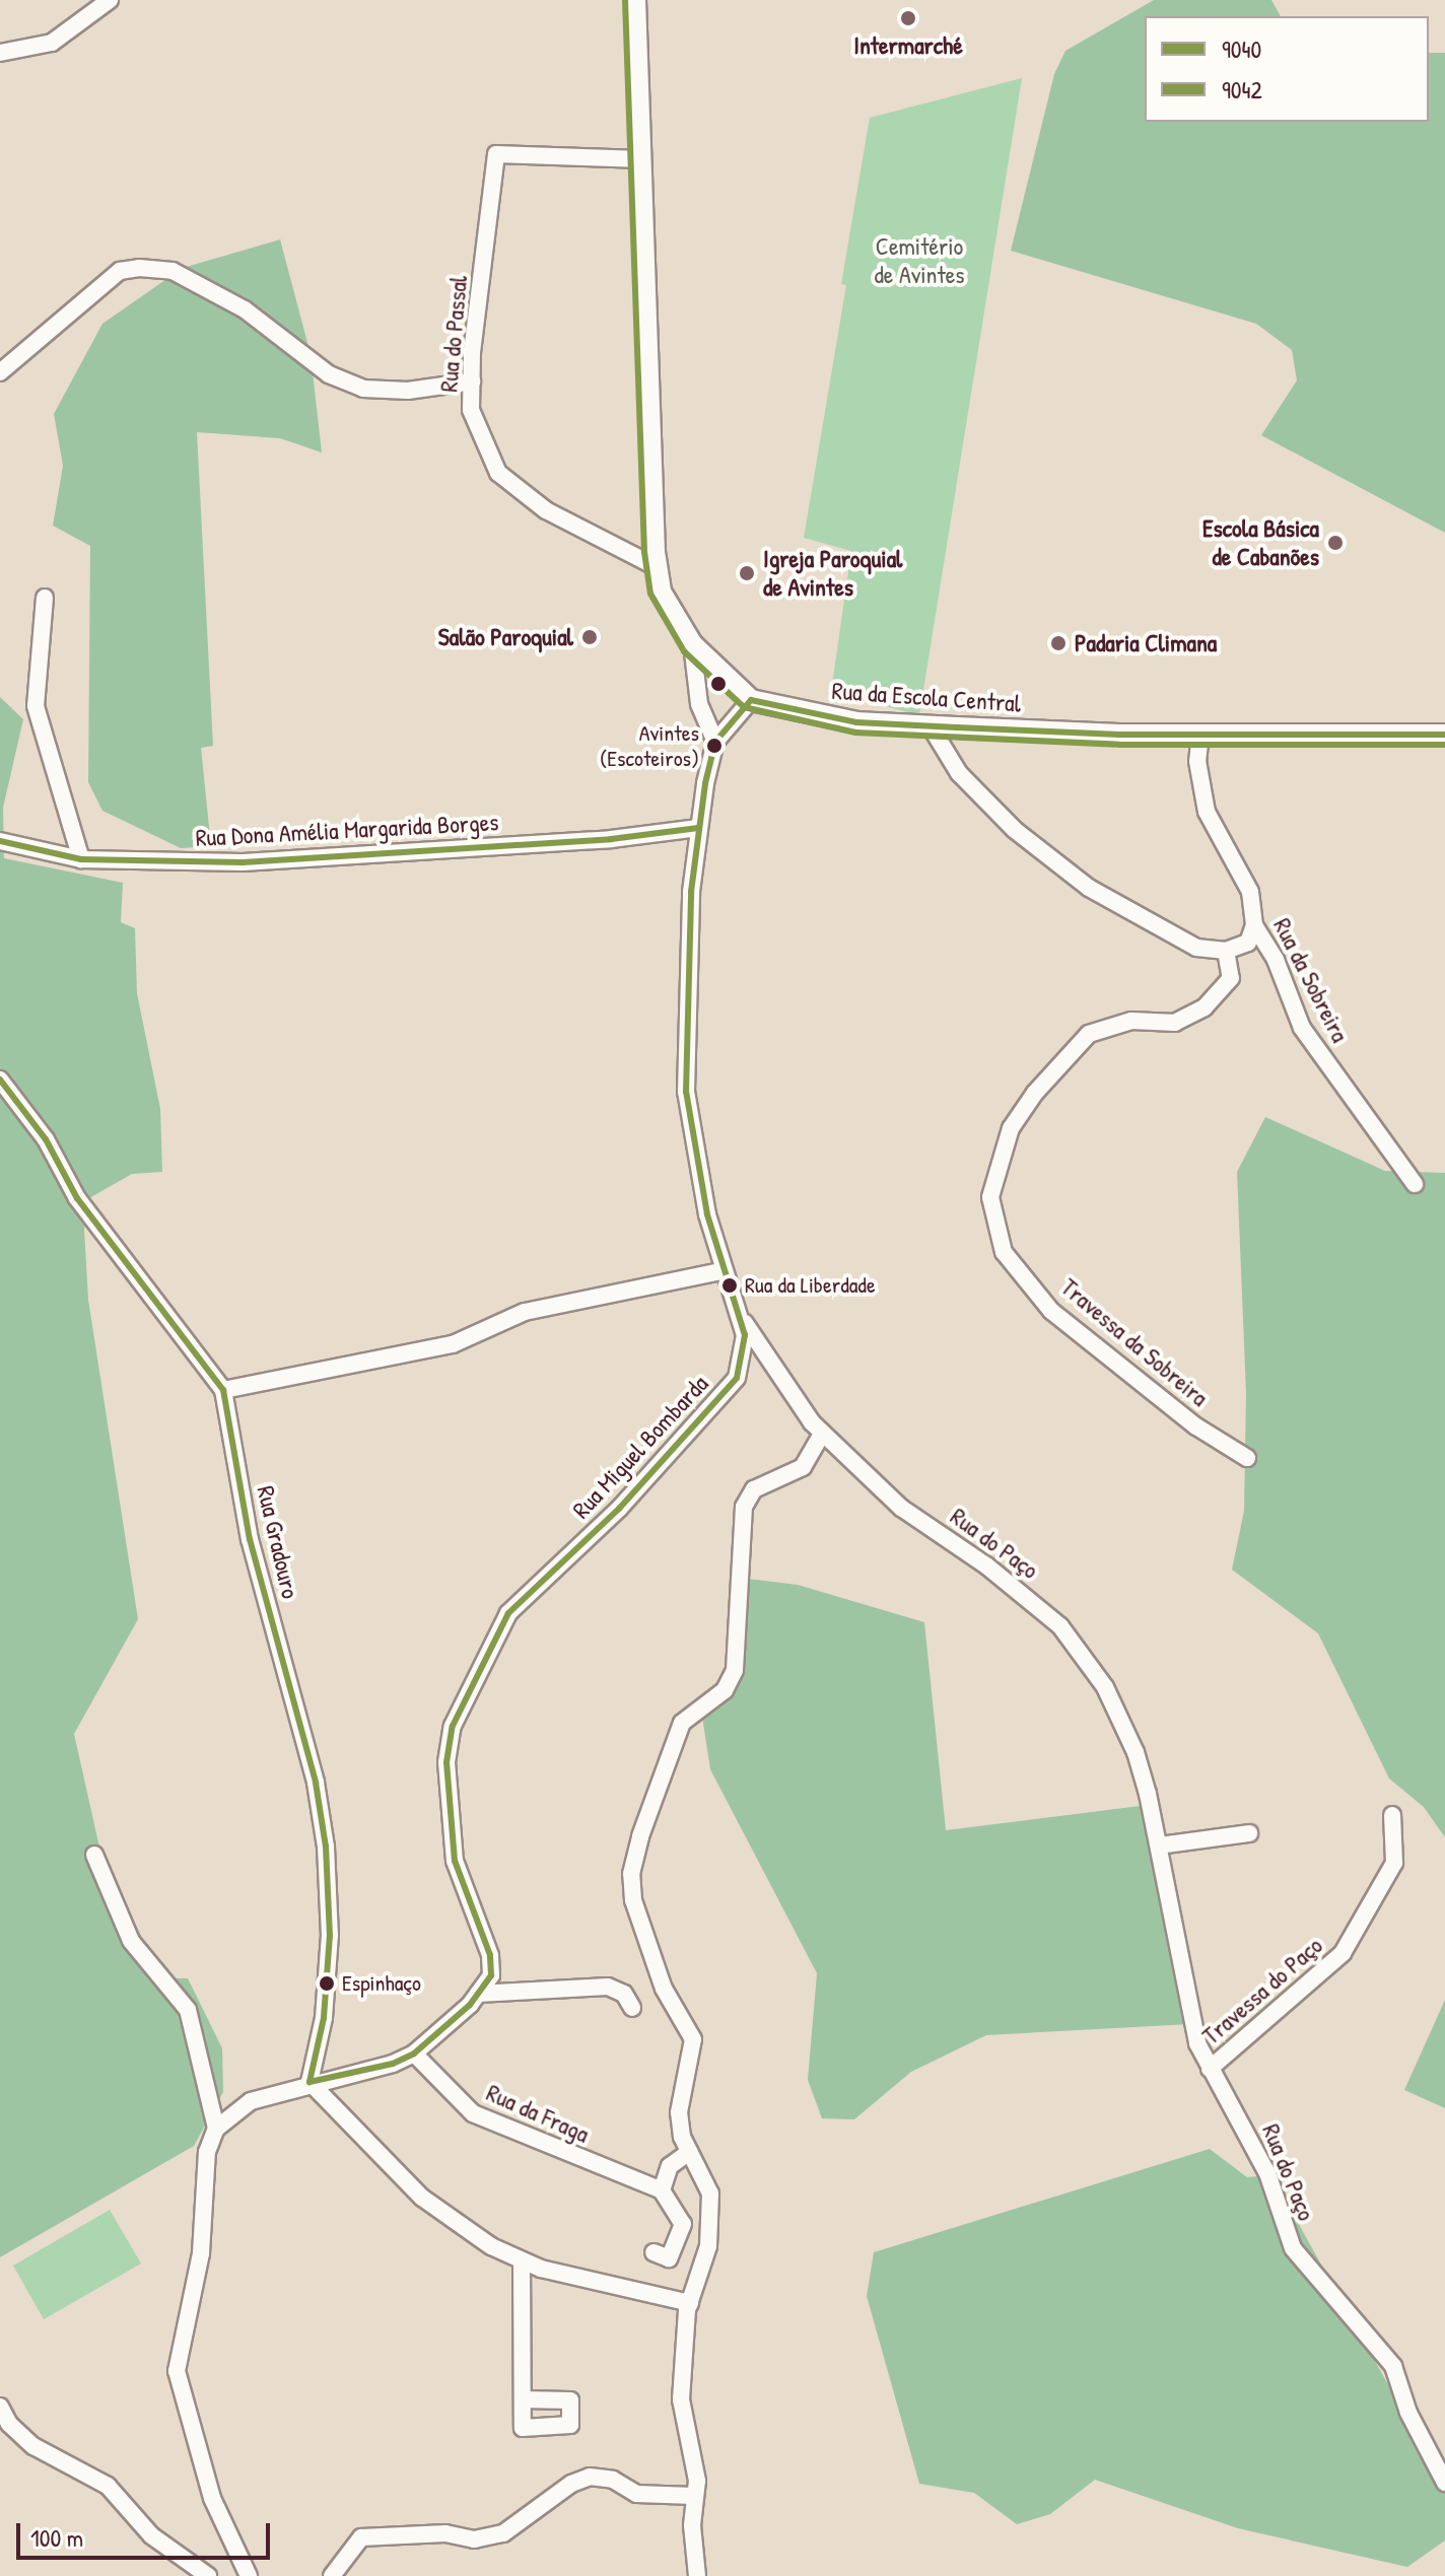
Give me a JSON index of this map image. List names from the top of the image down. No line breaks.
{"streets":{"street":["Rua do Passal","Rua da Escola Central","Rua Dona Amélia Margarida Borges","Rua da Sobreira","Travessa da Sobreira","Rua Miguel Bombarda","Rua Gradouro","Rua do Paço","Travessa do Paço","Rua da Fraga"]},"crossings":[["Rua da Escola Central","Rua da Sobreira"],["Rua da Escola Central","Rua Miguel Bombarda"],["Rua Dona Amélia Margarida Borges","Rua Miguel Bombarda"],["Rua Miguel Bombarda","Rua Gradouro"],["Rua Miguel Bombarda","Rua do Paço"],["Rua Miguel Bombarda","Rua da Fraga"],["Rua do Paço","Travessa do Paço"]],"parks":["Cemitério de Avintes"],"places":["Intermarché","Escola Básica de Cabanões","Igreja Paroquial de Avintes","Salão Paroquial","Padaria Climana","Avintes (Escoteiros)","Rua da Liberdade","Espinhaço"],"lines":["transit line 9042","transit line 9040"],"legend":["9040","9042"],"scale_bar":"100 m"}
